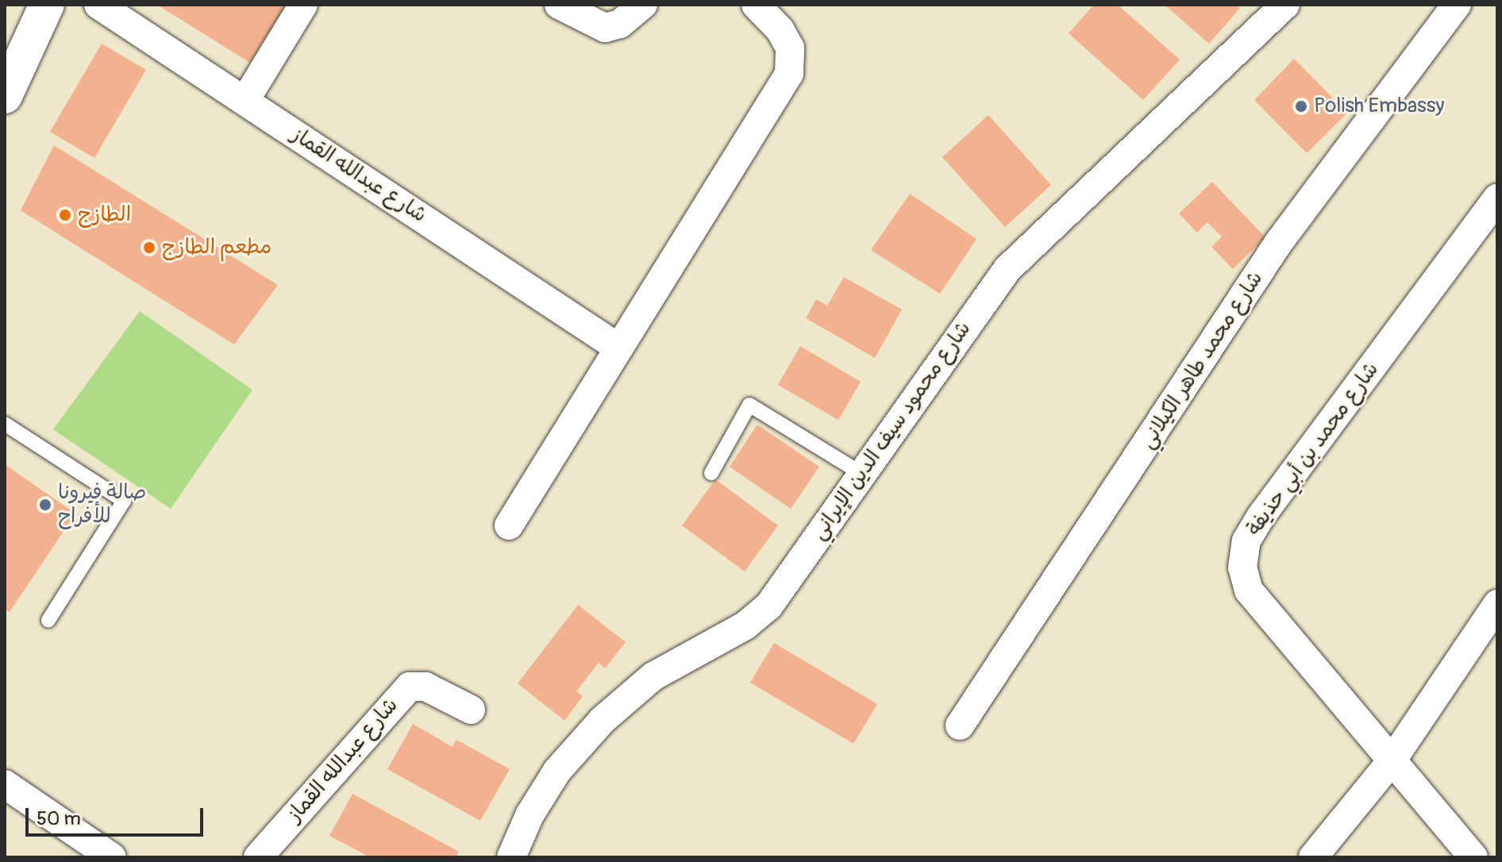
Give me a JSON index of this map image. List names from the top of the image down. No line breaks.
{"streets":{"street":["شارع عبدالله القماز","شارع محمد طاهر الكيلاني","شارع محمود سيف الدين الإيراني","شارع محمد بن أبي حذيفة"]},"places":["Polish Embassy","الطازج","مطعم الطازج","صالة فيرونا للأفراح"],"scale_bar":"50 m"}
